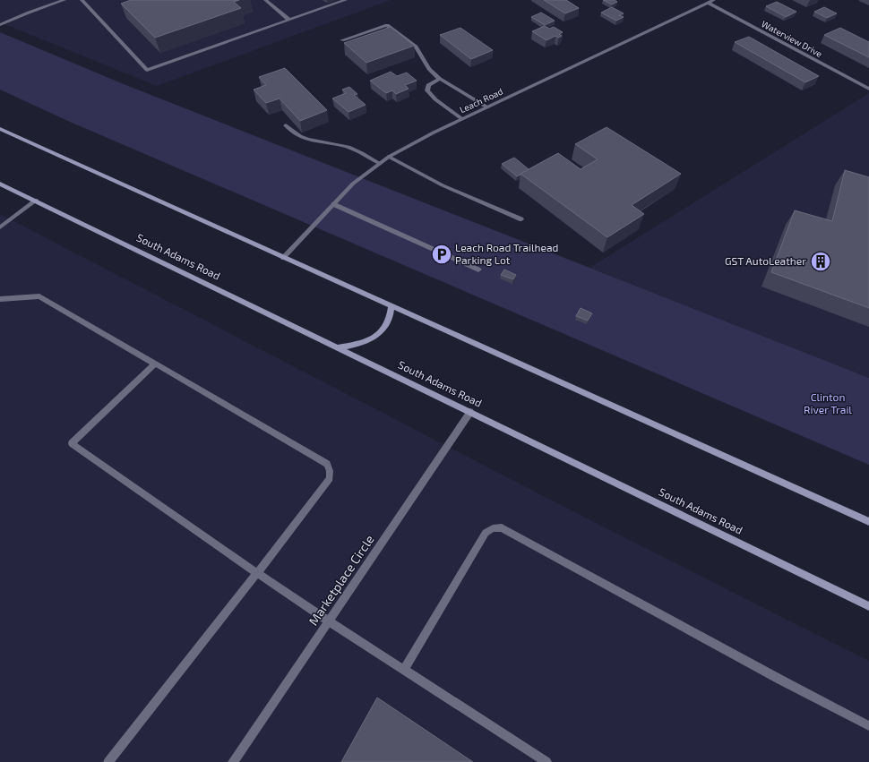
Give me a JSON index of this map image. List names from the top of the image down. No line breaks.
{"streets":{"main road":["South Adams Road"],"street":["Waterview Drive","Leach Road","Marketplace Circle"]},"crossings":[["Waterview Drive","Leach Road"],["South Adams Road","Marketplace Circle"]],"parks":["Clinton River Trail"],"places":{"parking":["Leach Road Trailhead Parking Lot"],"building":["GST AutoLeather"]}}
